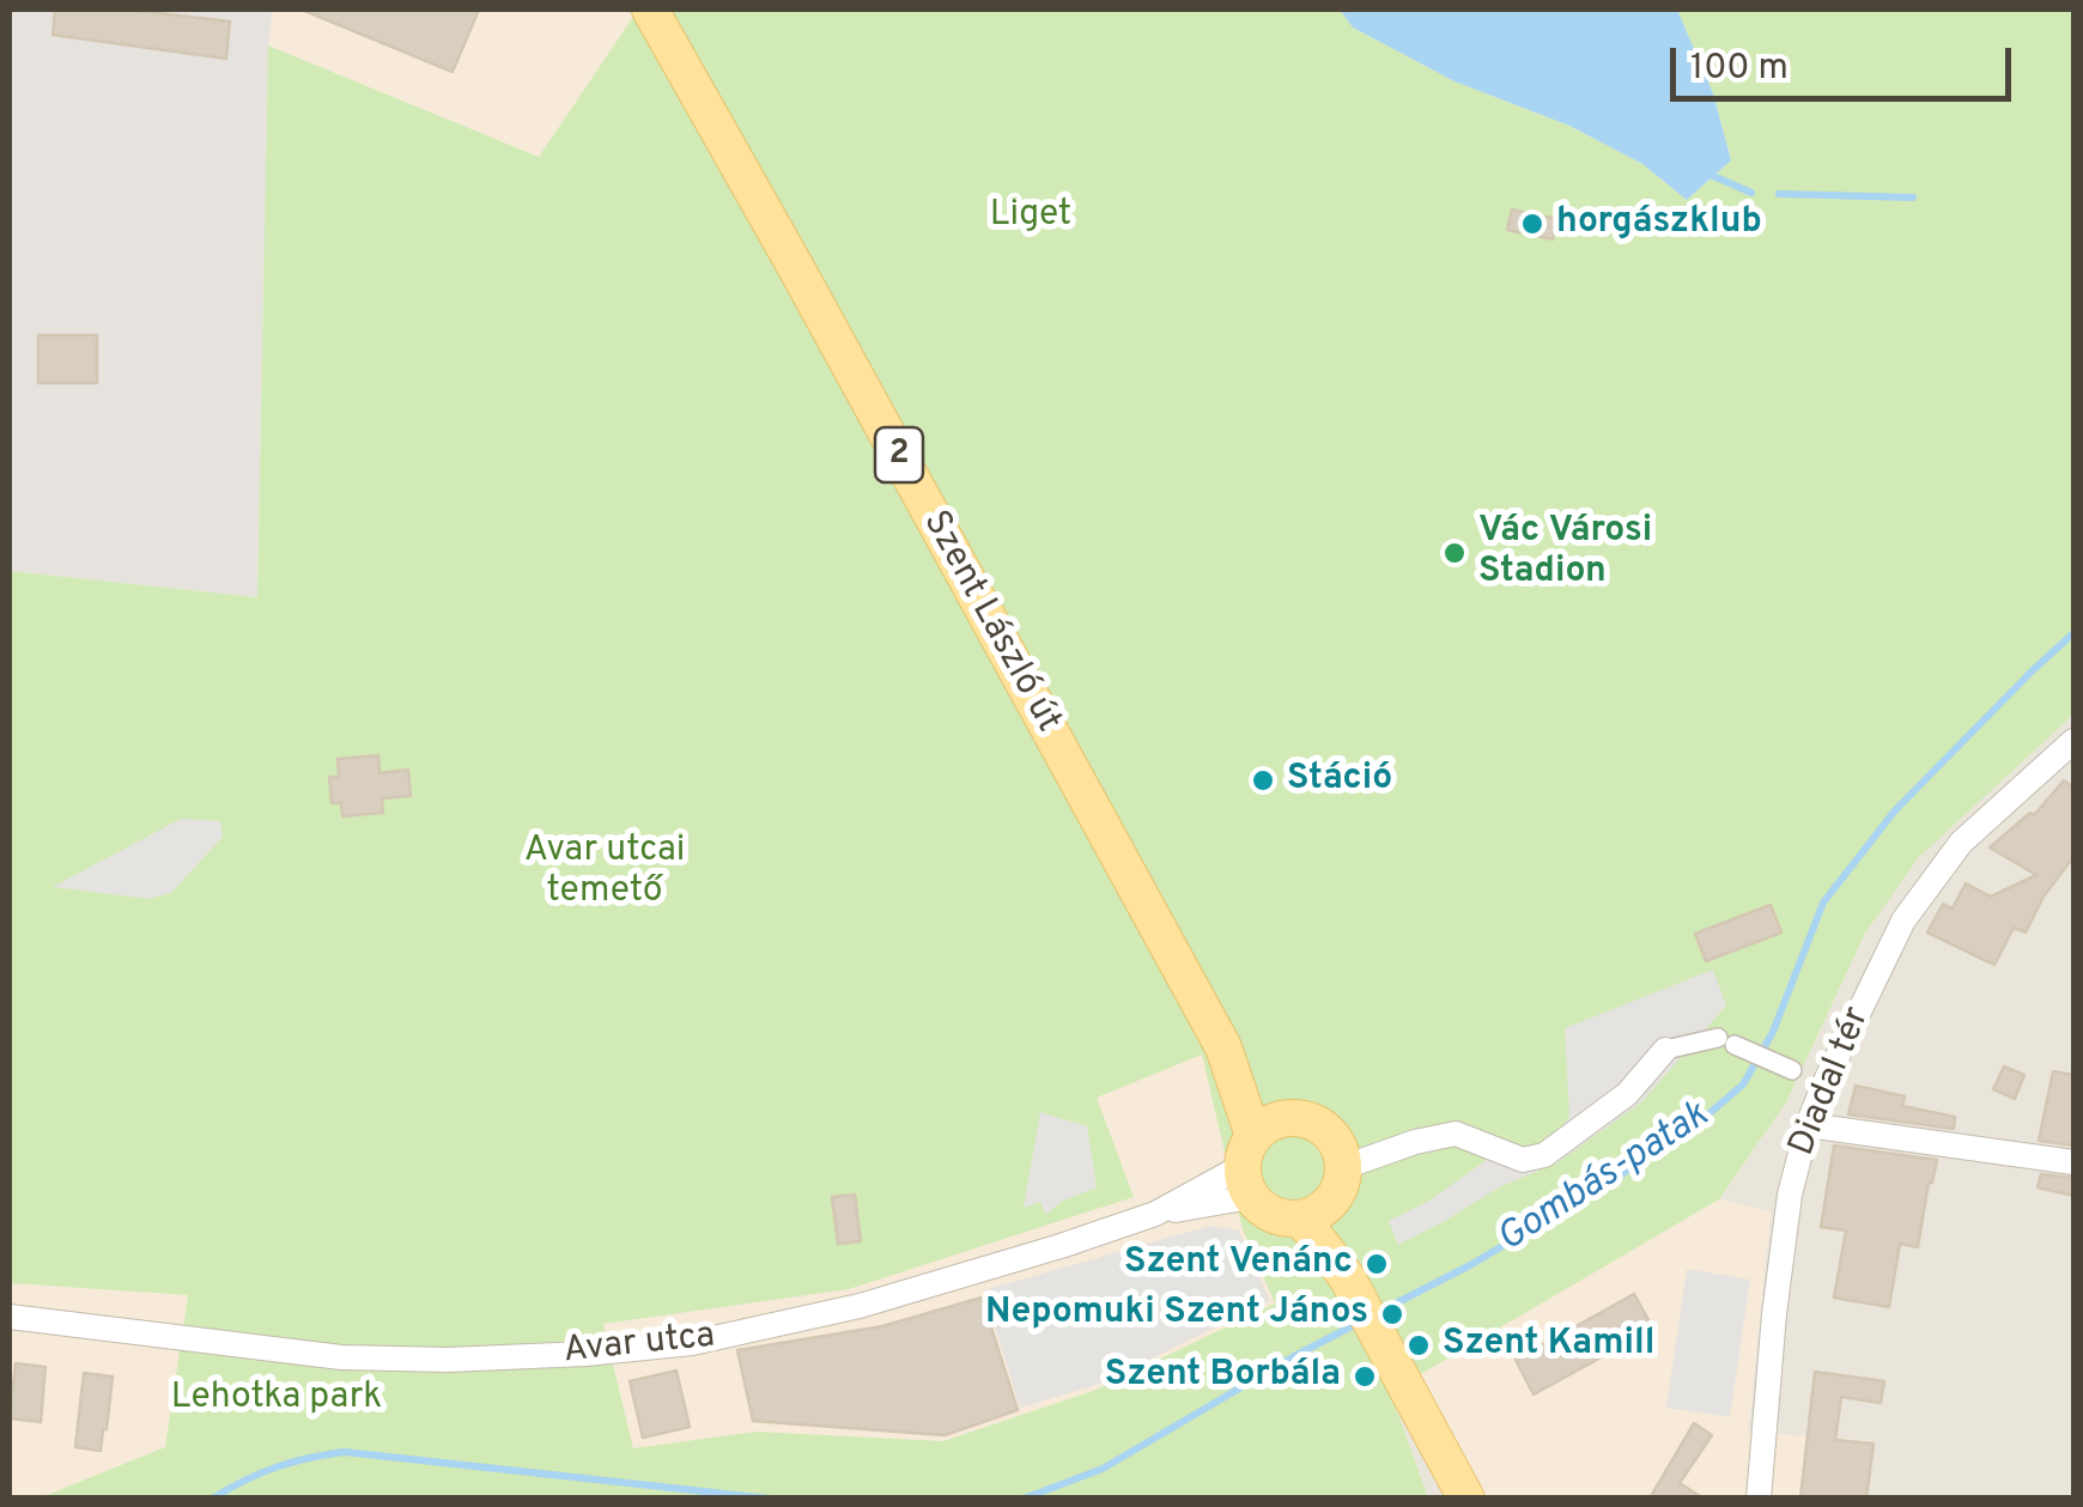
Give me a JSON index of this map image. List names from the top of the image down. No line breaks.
{"streets":{"main road":["2","Szent László út"],"street":["Diadal tér","Avar utca"]},"crossings":[["Szent László út","Avar utca"]],"water":["Gombás-patak"],"parks":["Liget","Avar utcai temető","Lehotka park"],"places":["horgászklub","Vác Városi Stadion","Stáció","Szent Venánc","Nepomuki Szent János","Szent Kamill","Szent Borbála"],"scale_bar":"100 m"}
